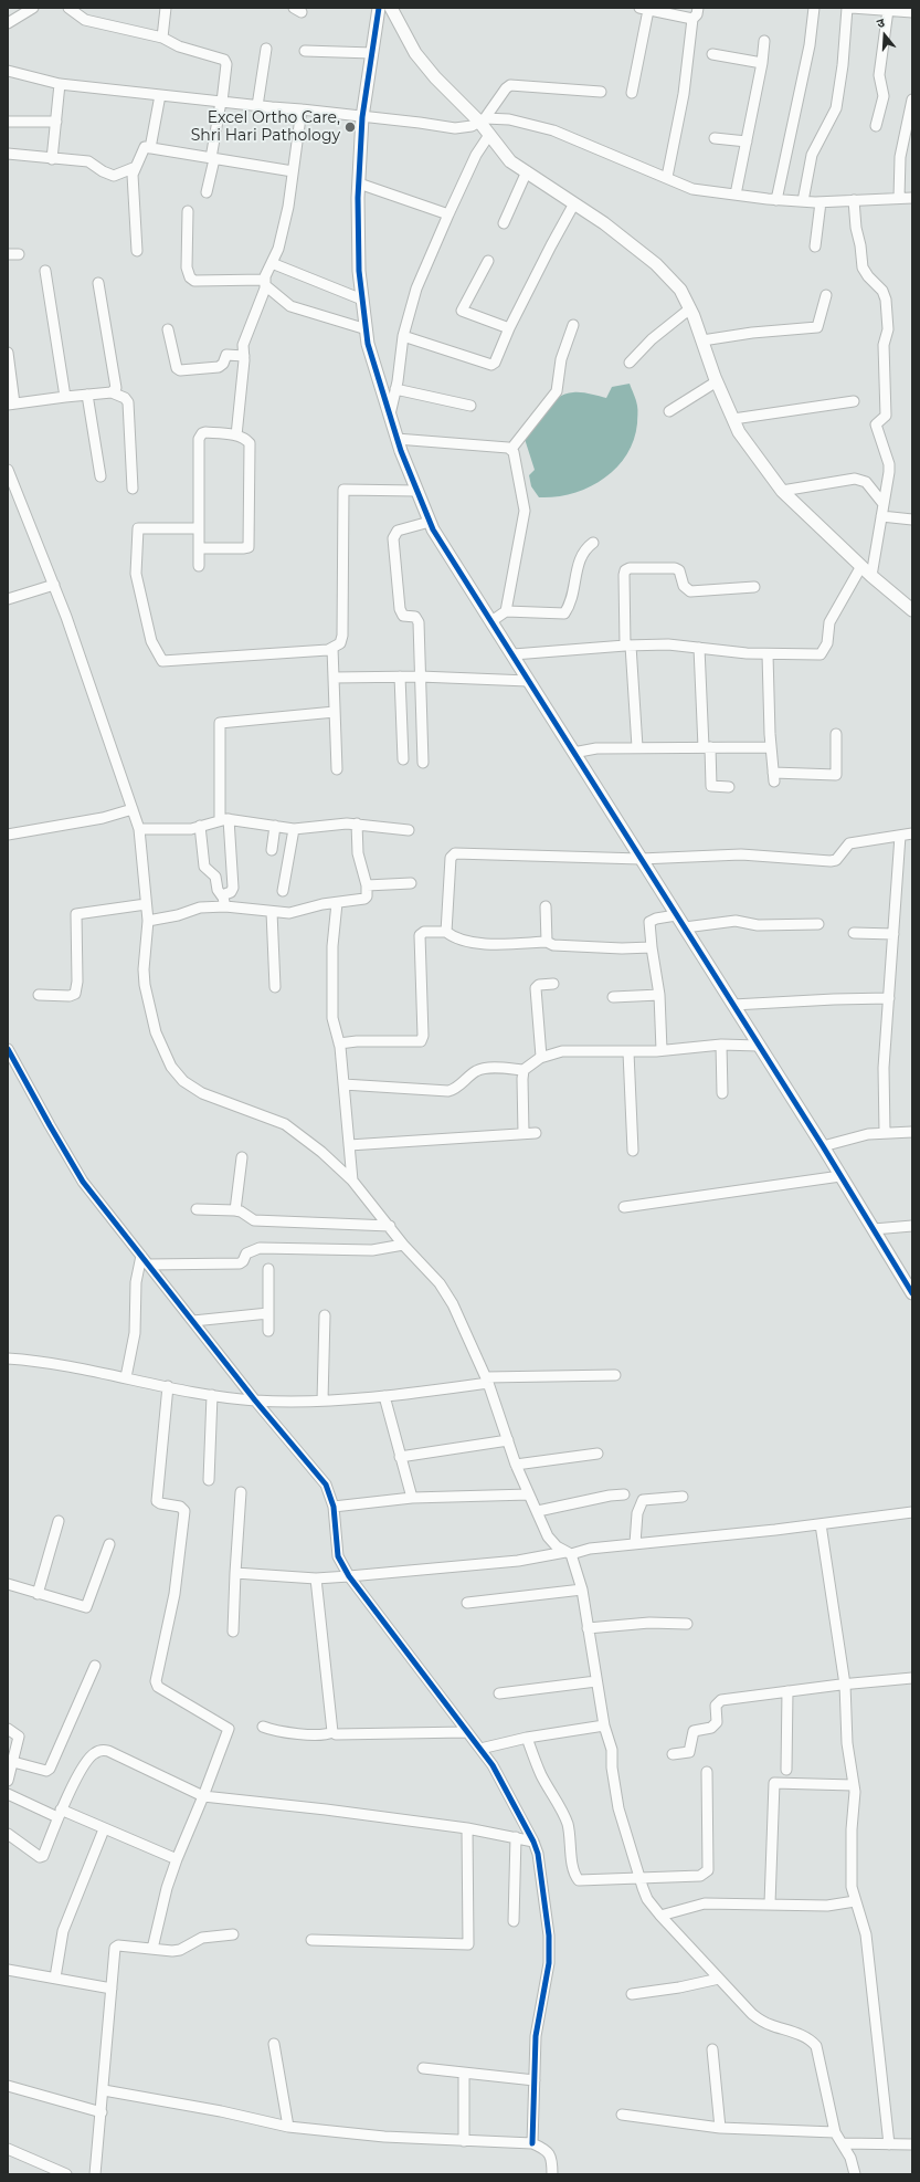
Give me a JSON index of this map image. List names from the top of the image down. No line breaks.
{"places":["Excel Ortho Care, Shri Hari Pathology"],"north":"top"}
